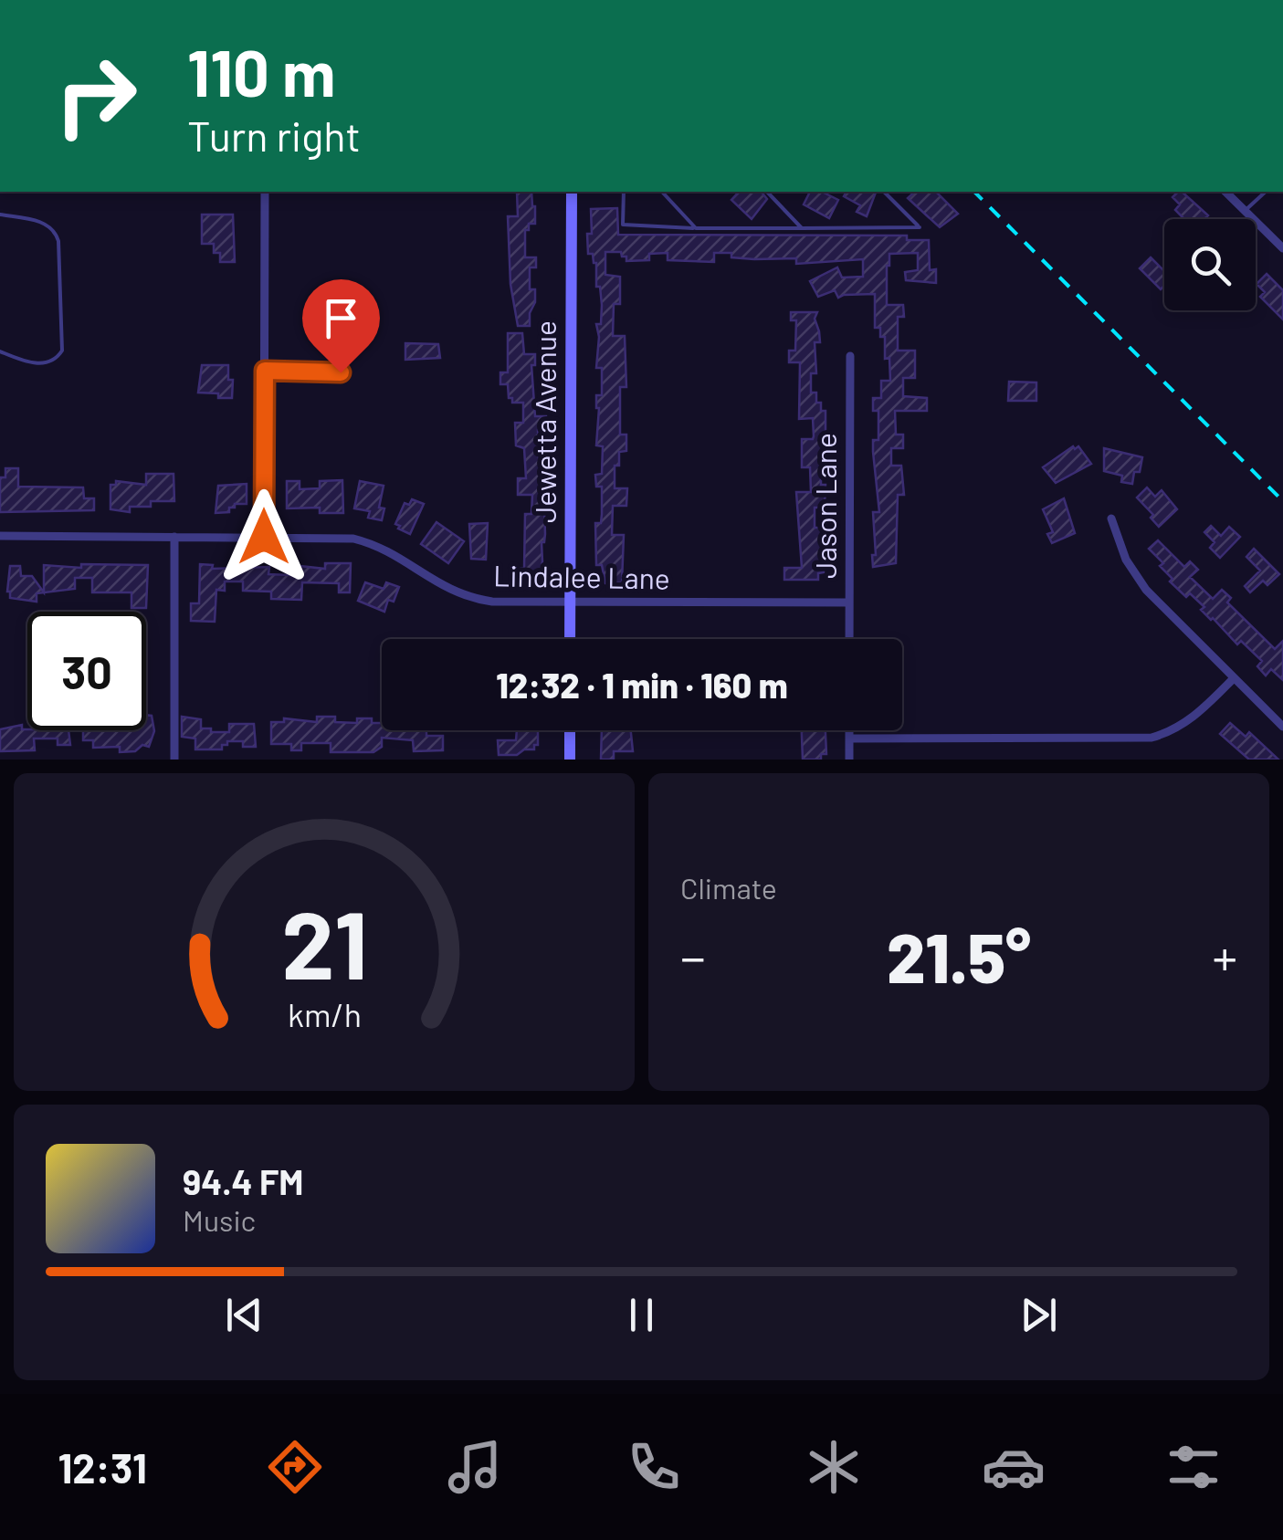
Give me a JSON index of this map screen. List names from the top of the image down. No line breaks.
{"streets":{"street":["Jewetta Avenue","Jason Lane","Lindalee Lane"]},"crossings":[["Jewetta Avenue","Lindalee Lane"],["Jason Lane","Lindalee Lane"]],"page":{"turn":["110 m","Turn right"],"limit":"30","trip":"12:32 · 1 min · 160 m","tile":"Climate","heat":["−","21.5°","+"],"song":["94.4 FM","Music"],"tabs":"12:31","gauge":["21","km/h"]}}
